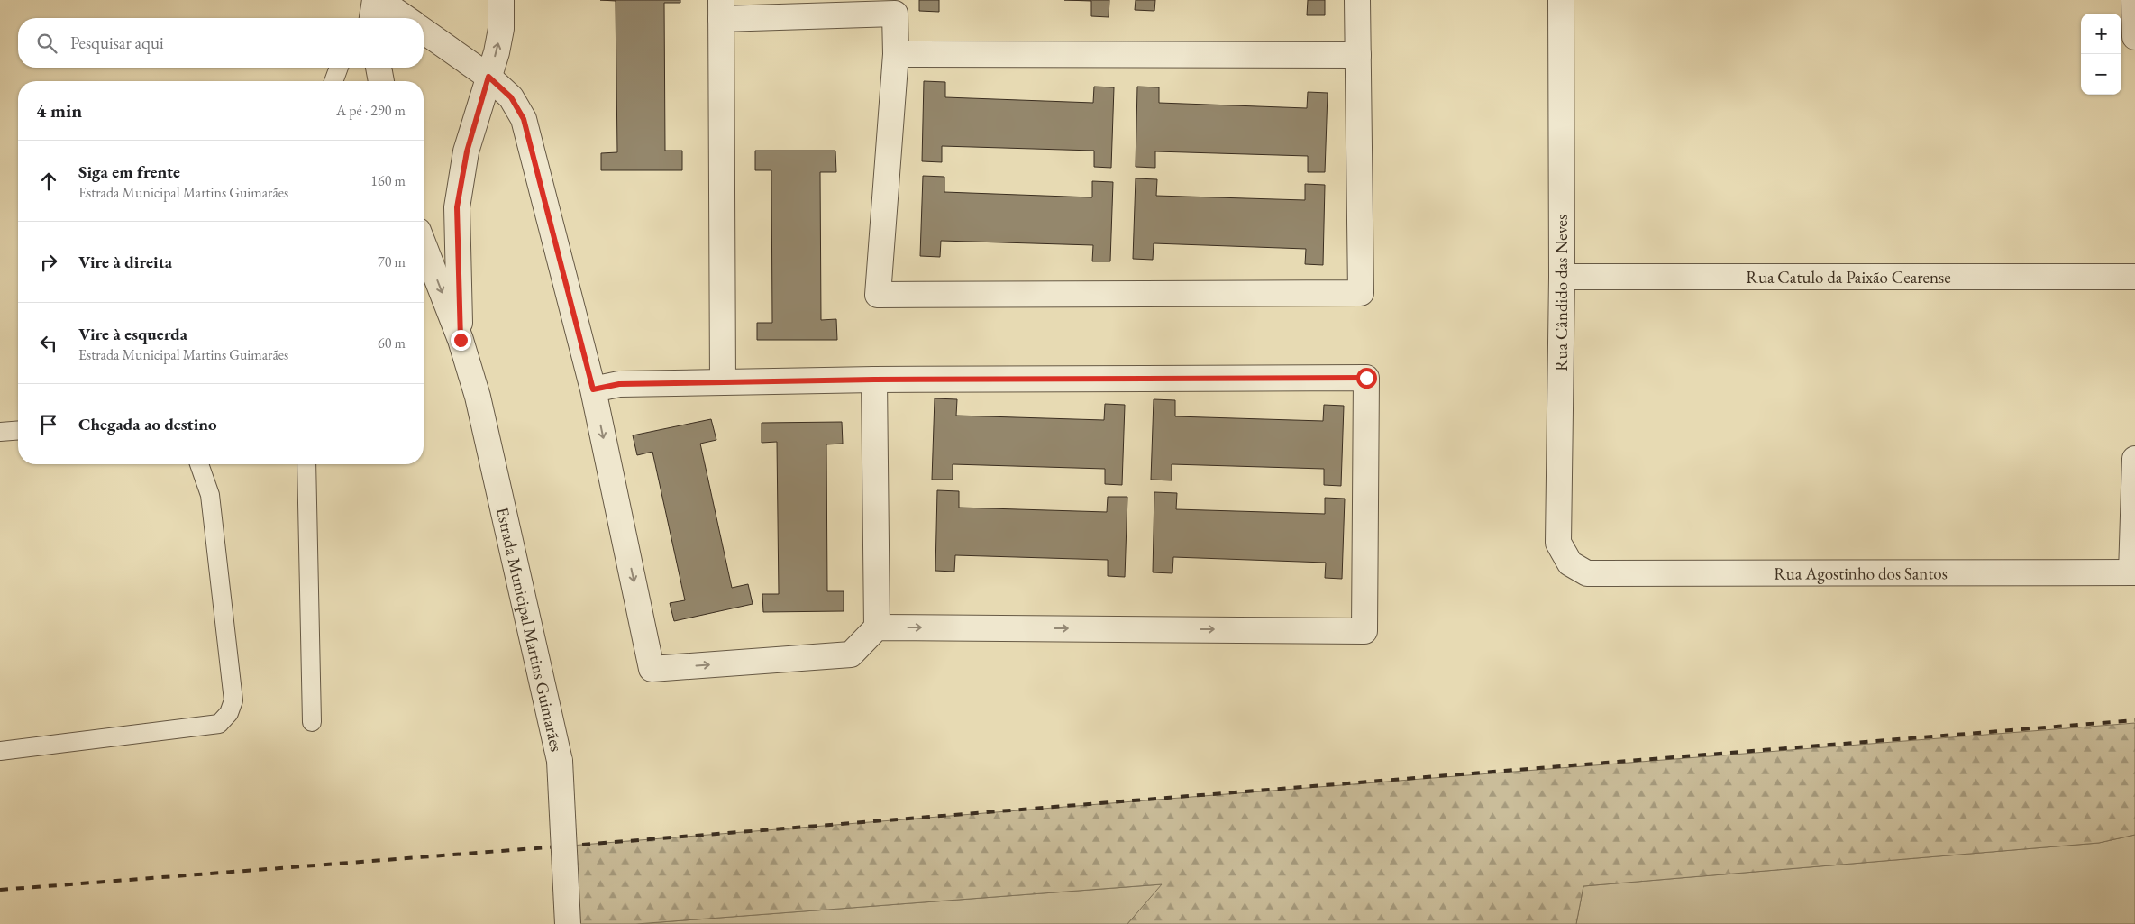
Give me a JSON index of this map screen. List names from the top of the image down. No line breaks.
{"streets":{"street":["Rua Catulo da Paixão Cearense","Rua Cândido das Neves","Rua Agostinho dos Santos","Estrada Municipal Martins Guimarães"]},"crossings":[["Rua Catulo da Paixão Cearense","Rua Cândido das Neves"],["Rua Cândido das Neves","Rua Agostinho dos Santos"]],"page":{"map_buttons":["+","−"],"search":"Pesquisar aqui","heading":["4 min","A pé · 290 m"],"list":[["Siga em frente","Estrada Municipal Martins Guimarães","160 m"],["Vire à direita","70 m"],["Vire à esquerda","Estrada Municipal Martins Guimarães","60 m"],"Chegada ao destino"]}}
